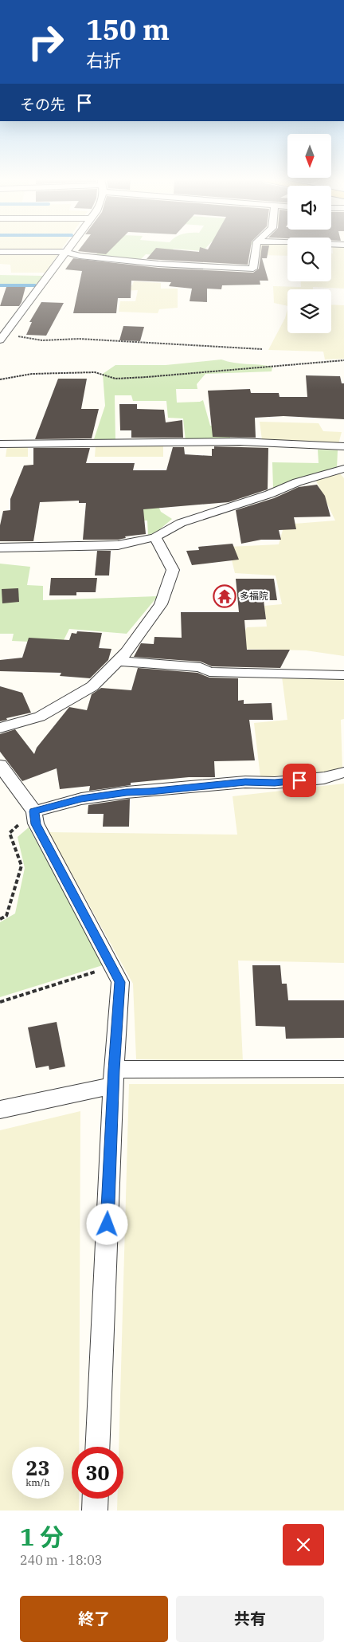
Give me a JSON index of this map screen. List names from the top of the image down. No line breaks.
{"places":{"temple":["多福院"]},"north":"bottom","page":{"turn":["150 m","右折"],"then":"その先","speed":"23 km/h","limit":"30","heading":["1 分","240 m · 18:03"],"buttons":["終了","共有"]}}
